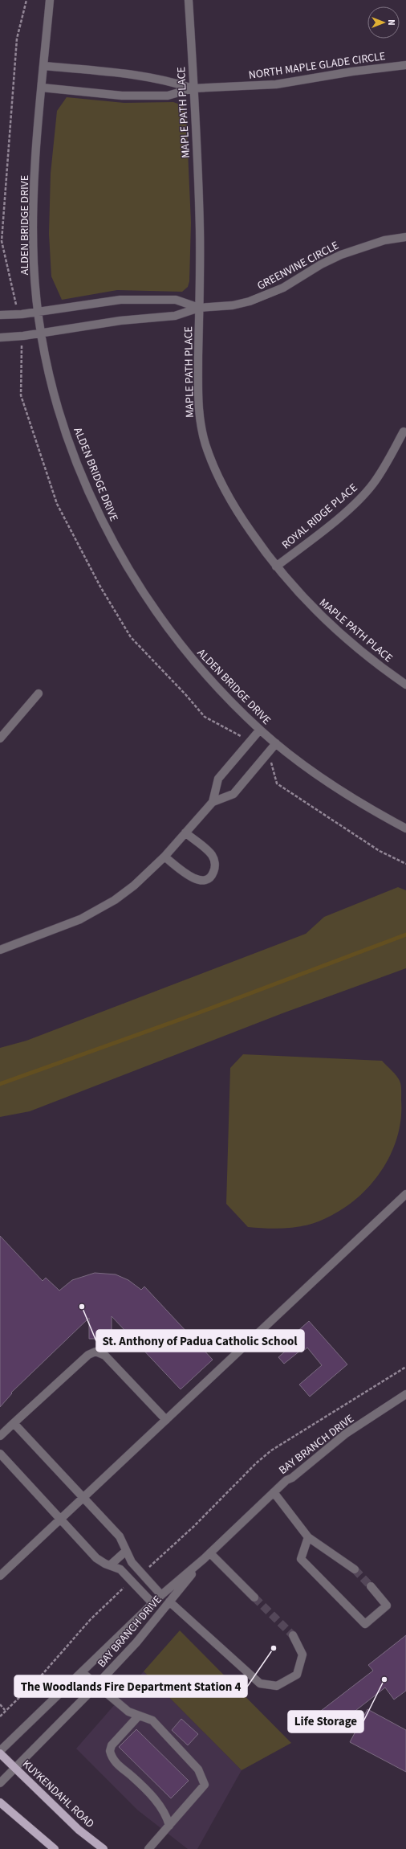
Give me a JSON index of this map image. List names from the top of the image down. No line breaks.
{"streets":{"main road":["KUYKENDAHL ROAD"],"street":["NORTH MAPLE GLADE CIRCLE","MAPLE PATH PLACE","ALDEN BRIDGE DRIVE","GREENVINE CIRCLE","ROYAL RIDGE PLACE","BAY BRANCH DRIVE"]},"crossings":[["NORTH MAPLE GLADE CIRCLE","MAPLE PATH PLACE"],["NORTH MAPLE GLADE CIRCLE","ALDEN BRIDGE DRIVE"],["MAPLE PATH PLACE","GREENVINE CIRCLE"],["MAPLE PATH PLACE","ROYAL RIDGE PLACE"],["ALDEN BRIDGE DRIVE","GREENVINE CIRCLE"],["BAY BRANCH DRIVE","KUYKENDAHL ROAD"]],"places":["St. Anthony of Padua Catholic School","The Woodlands Fire Department Station 4","Life Storage"],"north":"right"}
